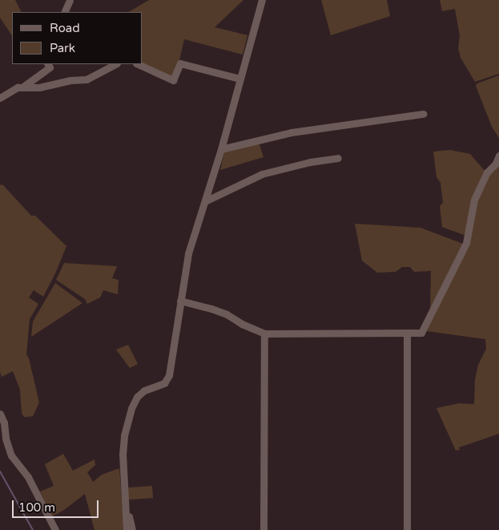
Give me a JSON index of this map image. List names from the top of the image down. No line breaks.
{"legend":["Road","Park"],"scale_bar":"100 m"}
